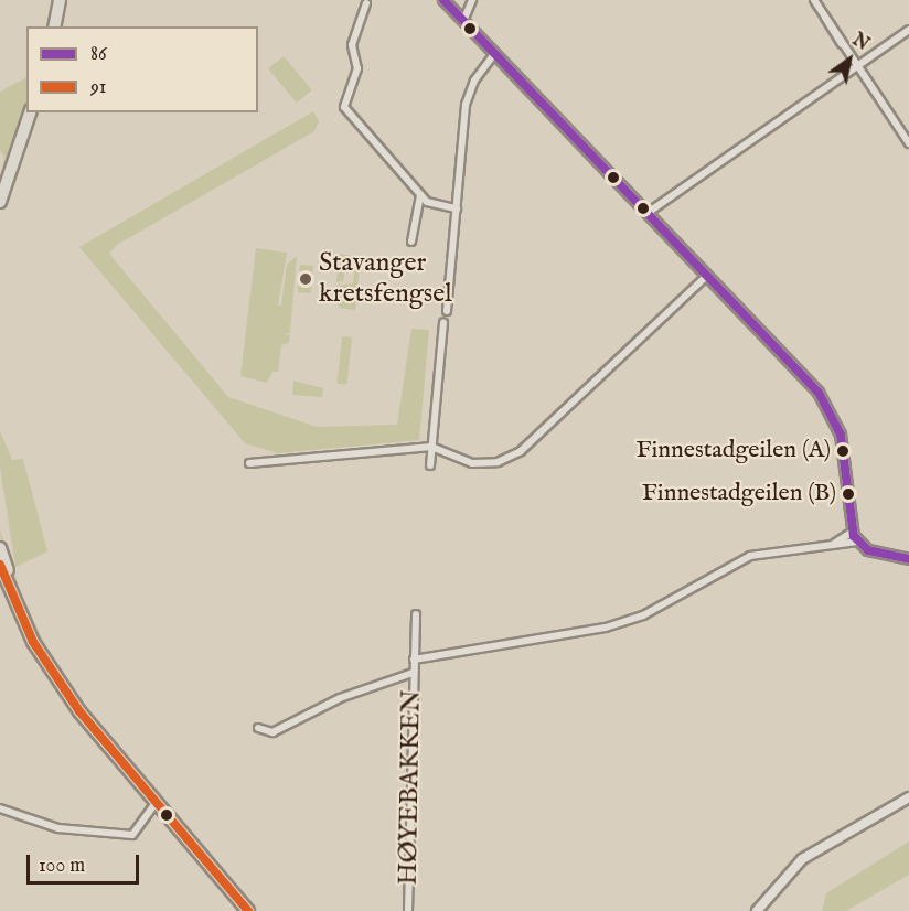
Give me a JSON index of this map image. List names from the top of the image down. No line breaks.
{"streets":{"street":["HØYEBAKKEN"]},"places":["Stavanger kretsfengsel","Finnestadgeilen (A)","Finnestadgeilen (B)"],"lines":["transit line 86","transit line 91"],"legend":["86","91"],"scale_bar":"100 m","north":"top right"}
